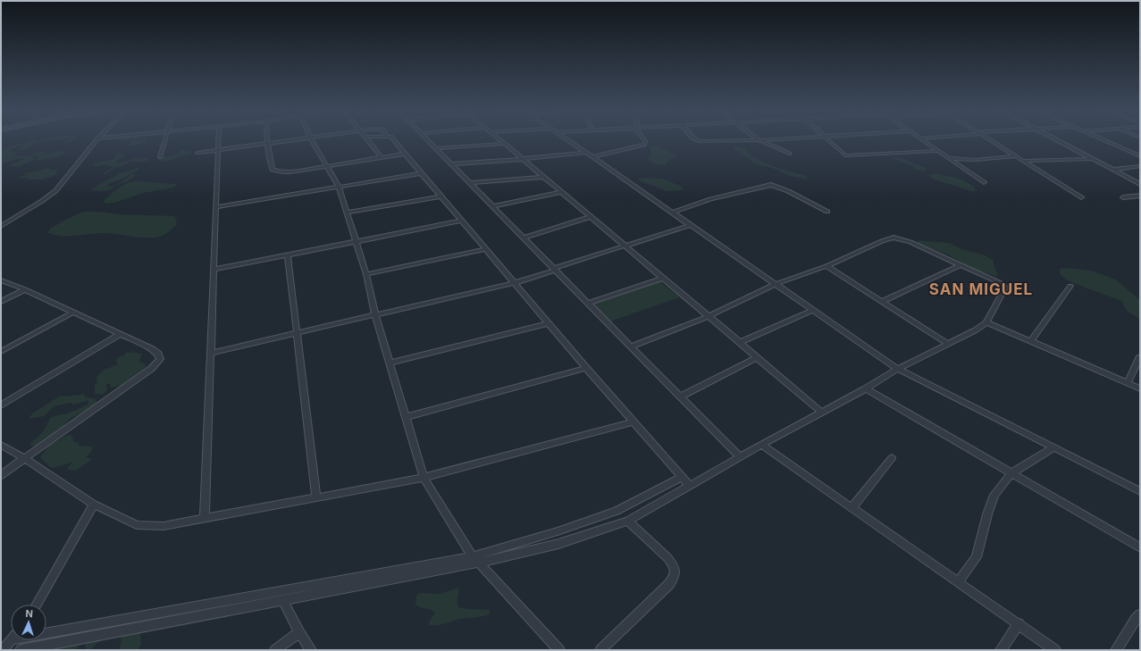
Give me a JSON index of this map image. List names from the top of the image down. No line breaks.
{"districts":["SAN MIGUEL"],"north":"top"}
